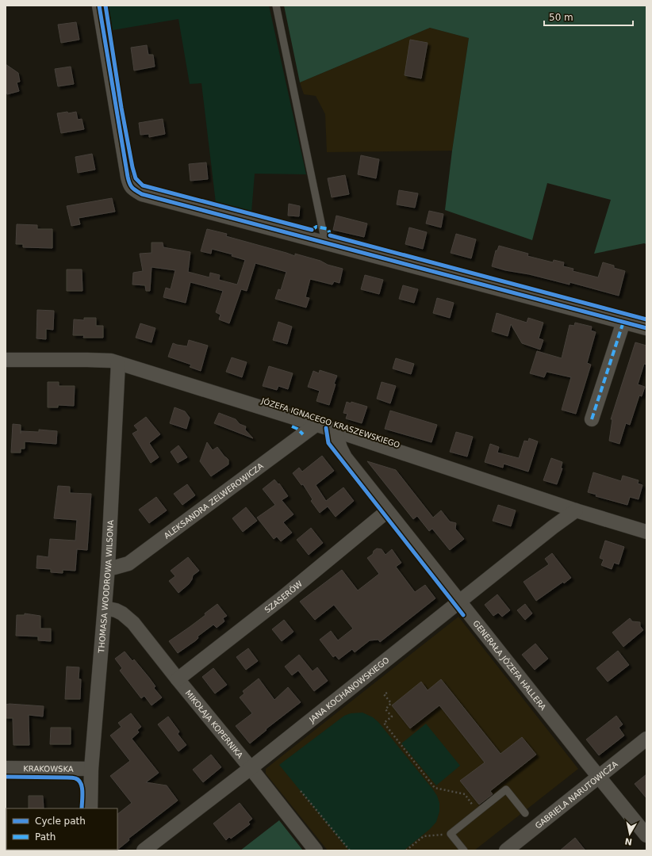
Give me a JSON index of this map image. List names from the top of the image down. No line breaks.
{"streets":{"street":["JÓZEFA IGNACEGO KRASZEWSKIEGO","ALEKSANDRA ZELWEROWICZA","THOMASA WOODROWA WILSONA","SZASERÓW","GENERAŁA JÓZEFA HALLERA","JANA KOCHANOWSKIEGO","MIKOŁAJA KOPERNIKA","KRAKOWSKA","GABRIELA NARUTOWICZA"]},"crossings":[["JÓZEFA IGNACEGO KRASZEWSKIEGO","ALEKSANDRA ZELWEROWICZA"],["JÓZEFA IGNACEGO KRASZEWSKIEGO","THOMASA WOODROWA WILSONA"],["JÓZEFA IGNACEGO KRASZEWSKIEGO","GENERAŁA JÓZEFA HALLERA"],["JÓZEFA IGNACEGO KRASZEWSKIEGO","JANA KOCHANOWSKIEGO"],["ALEKSANDRA ZELWEROWICZA","THOMASA WOODROWA WILSONA"],["THOMASA WOODROWA WILSONA","MIKOŁAJA KOPERNIKA"],["THOMASA WOODROWA WILSONA","KRAKOWSKA"],["SZASERÓW","GENERAŁA JÓZEFA HALLERA"],["SZASERÓW","MIKOŁAJA KOPERNIKA"],["GENERAŁA JÓZEFA HALLERA","JANA KOCHANOWSKIEGO"],["GENERAŁA JÓZEFA HALLERA","GABRIELA NARUTOWICZA"],["JANA KOCHANOWSKIEGO","MIKOŁAJA KOPERNIKA"]],"legend":["Cycle path","Path"],"scale_bar":"50 m","north":"bottom"}
